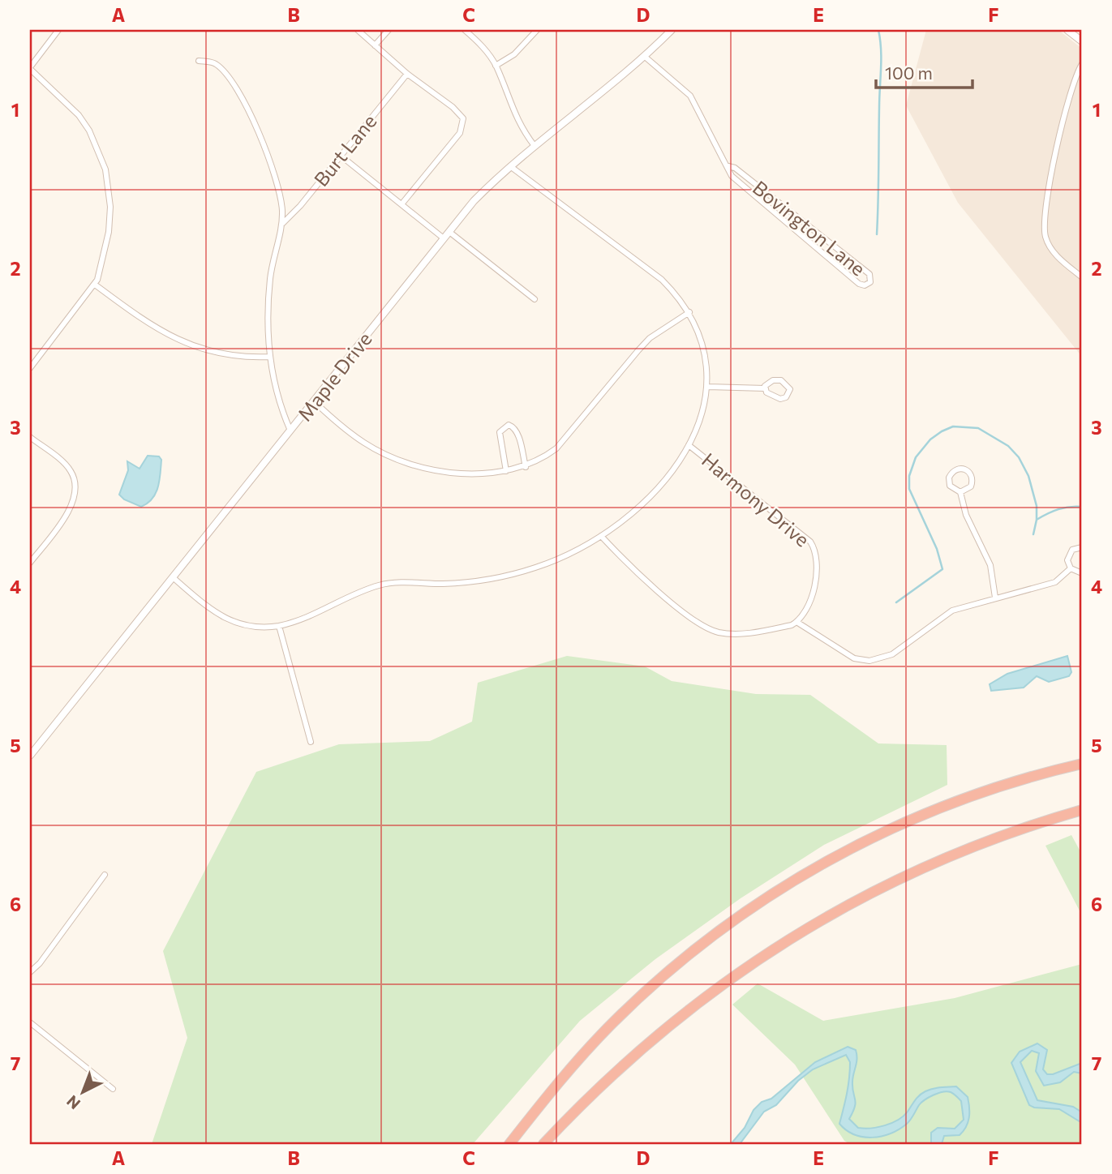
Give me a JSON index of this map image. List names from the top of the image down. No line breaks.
{"streets":{"street":["Burt Lane","Bovington Lane","Maple Drive","Harmony Drive"]},"crossings":[["Bovington Lane","Maple Drive"]],"scale_bar":"100 m","north":"bottom left","grid":{"columns":["A","B","C","D","E","F"],"rows":["1","2","3","4","5","6","7"]}}
